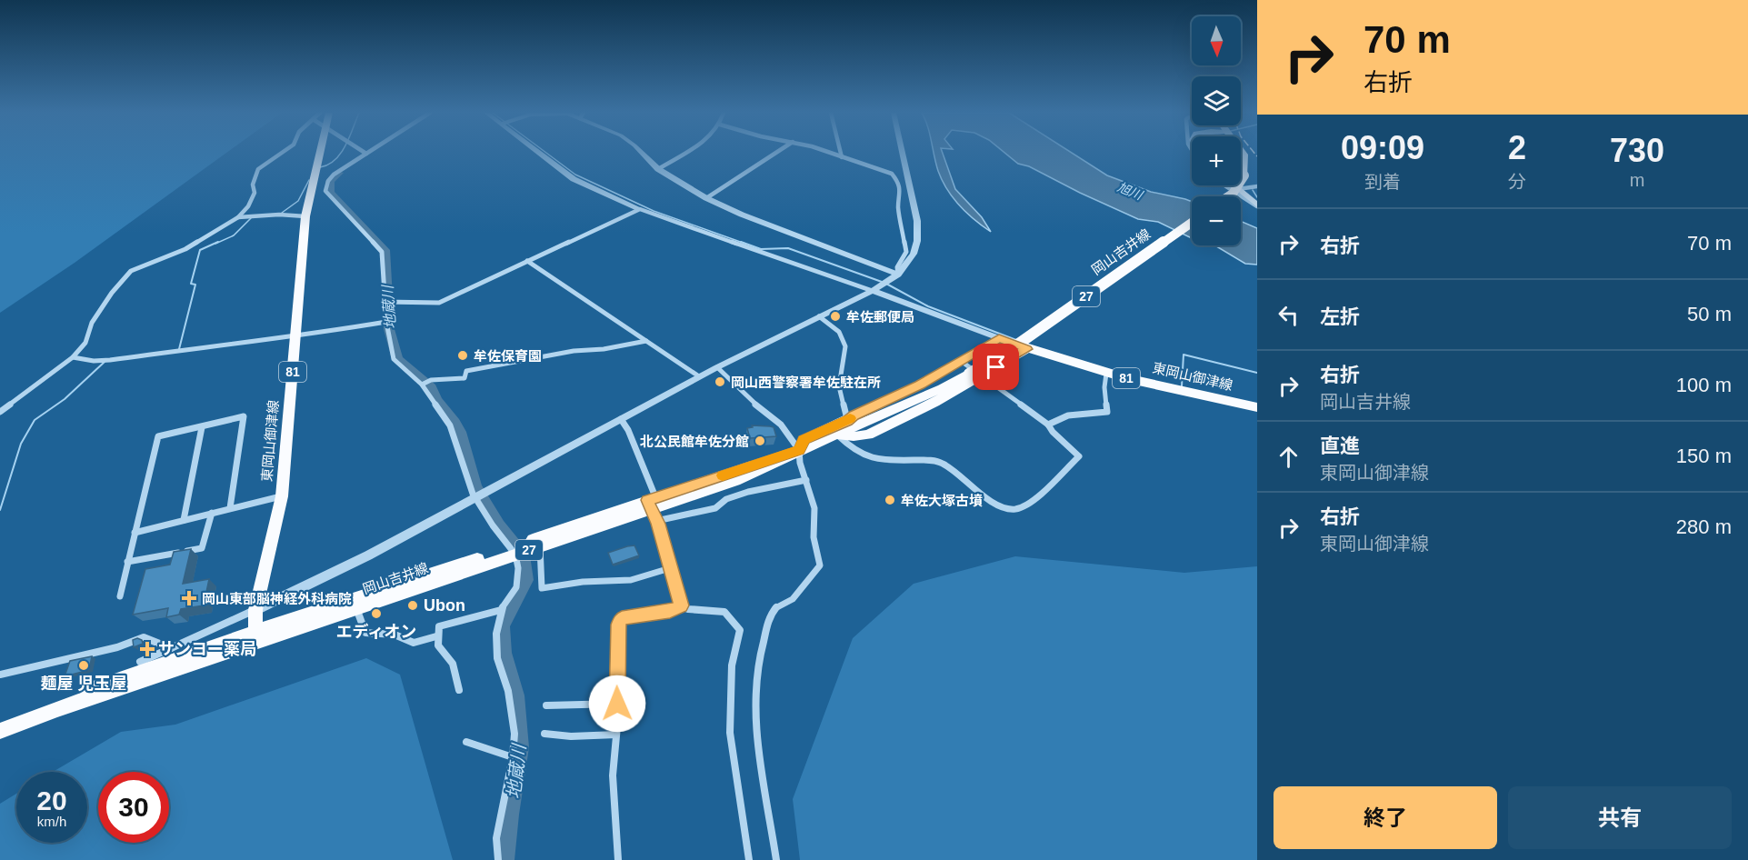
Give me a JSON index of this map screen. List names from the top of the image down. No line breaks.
{"streets":{"main road":["岡山吉井線","27","81","東岡山御津線"]},"crossings":[["岡山吉井線","東岡山御津線"]],"water":["旭川","地蔵川"],"places":{"other":["牟佐郵便局","牟佐保育園","岡山西警察署牟佐駐在所","北公民館牟佐分館","牟佐大塚古墳","Ubon","エディオン","麺屋 児玉屋"],"health":["岡山東部脳神経外科病院","サンヨー薬局"]},"north":"bottom","page":{"turn":["70 m","右折"],"map_buttons":["+","−"],"eta":["09:09","到着","2","分","730","m"],"list":[{"name":"右折","value":"70 m"},{"name":"左折","value":"50 m"},{"name":"右折","note":"岡山吉井線","value":"100 m"},{"name":"直進","note":"東岡山御津線","value":"150 m"},{"name":"右折","note":"東岡山御津線","value":"280 m"}],"speed":"20 km/h","limit":"30","buttons":["終了","共有"]}}
